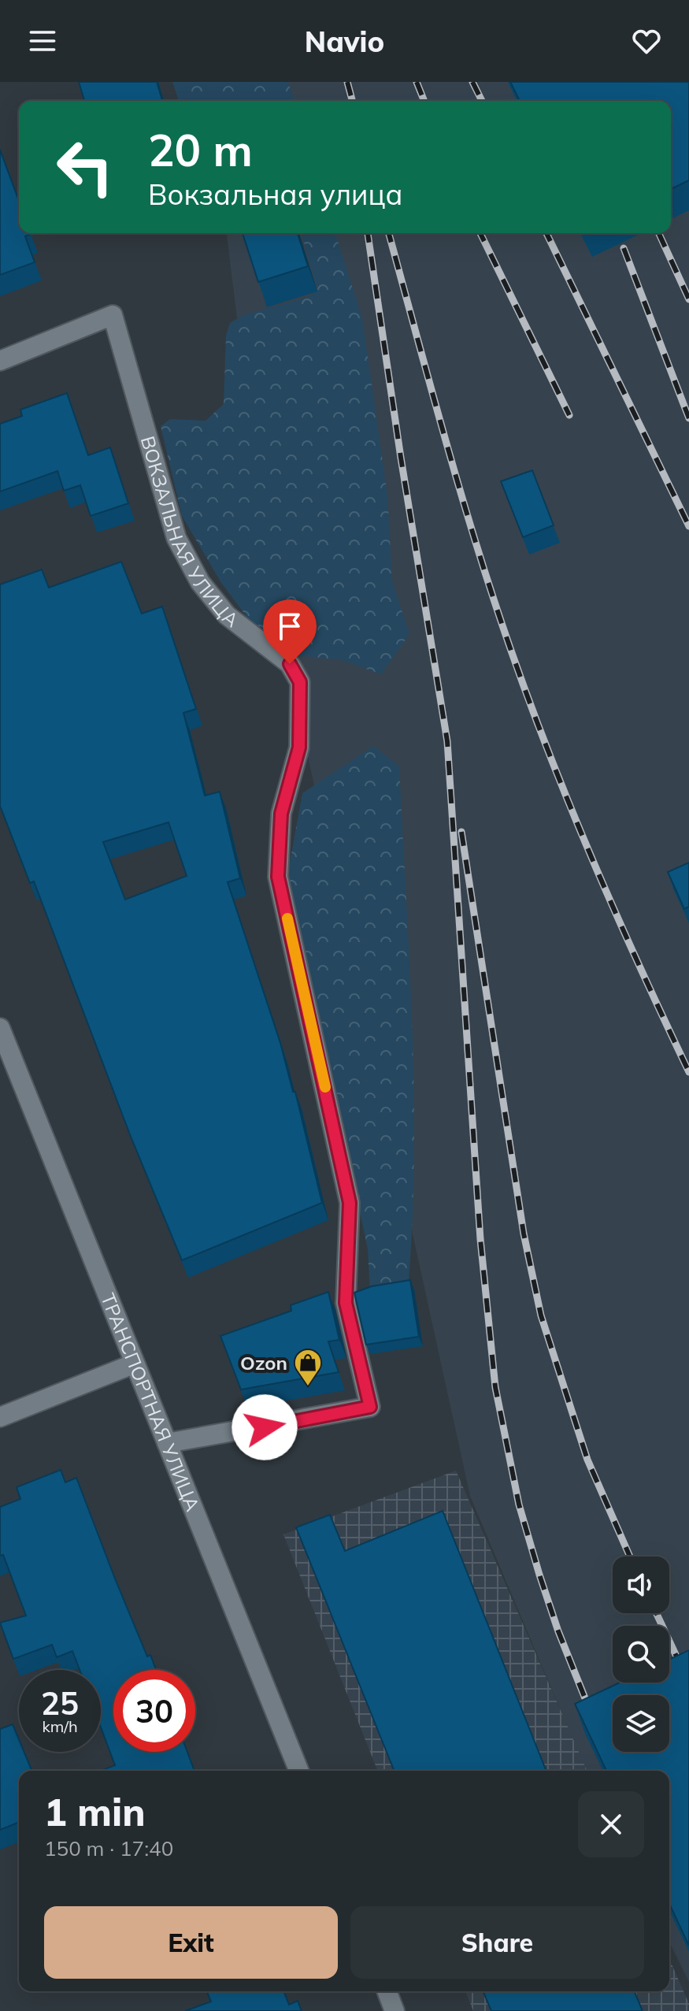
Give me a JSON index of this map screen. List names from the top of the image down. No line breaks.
{"streets":{"street":["ВОКЗАЛЬНАЯ УЛИЦА","ТРАНСПОРТНАЯ УЛИЦА"]},"crossings":[["ВОКЗАЛЬНАЯ УЛИЦА","ТРАНСПОРТНАЯ УЛИЦА"]],"places":{"shop":["Ozon"]},"page":{"header":"Navio","turn":["20 m","Вокзальная улица"],"speed":"25 km/h","limit":"30","heading":["1 min","150 m · 17:40"],"buttons":["Exit","Share"]}}
